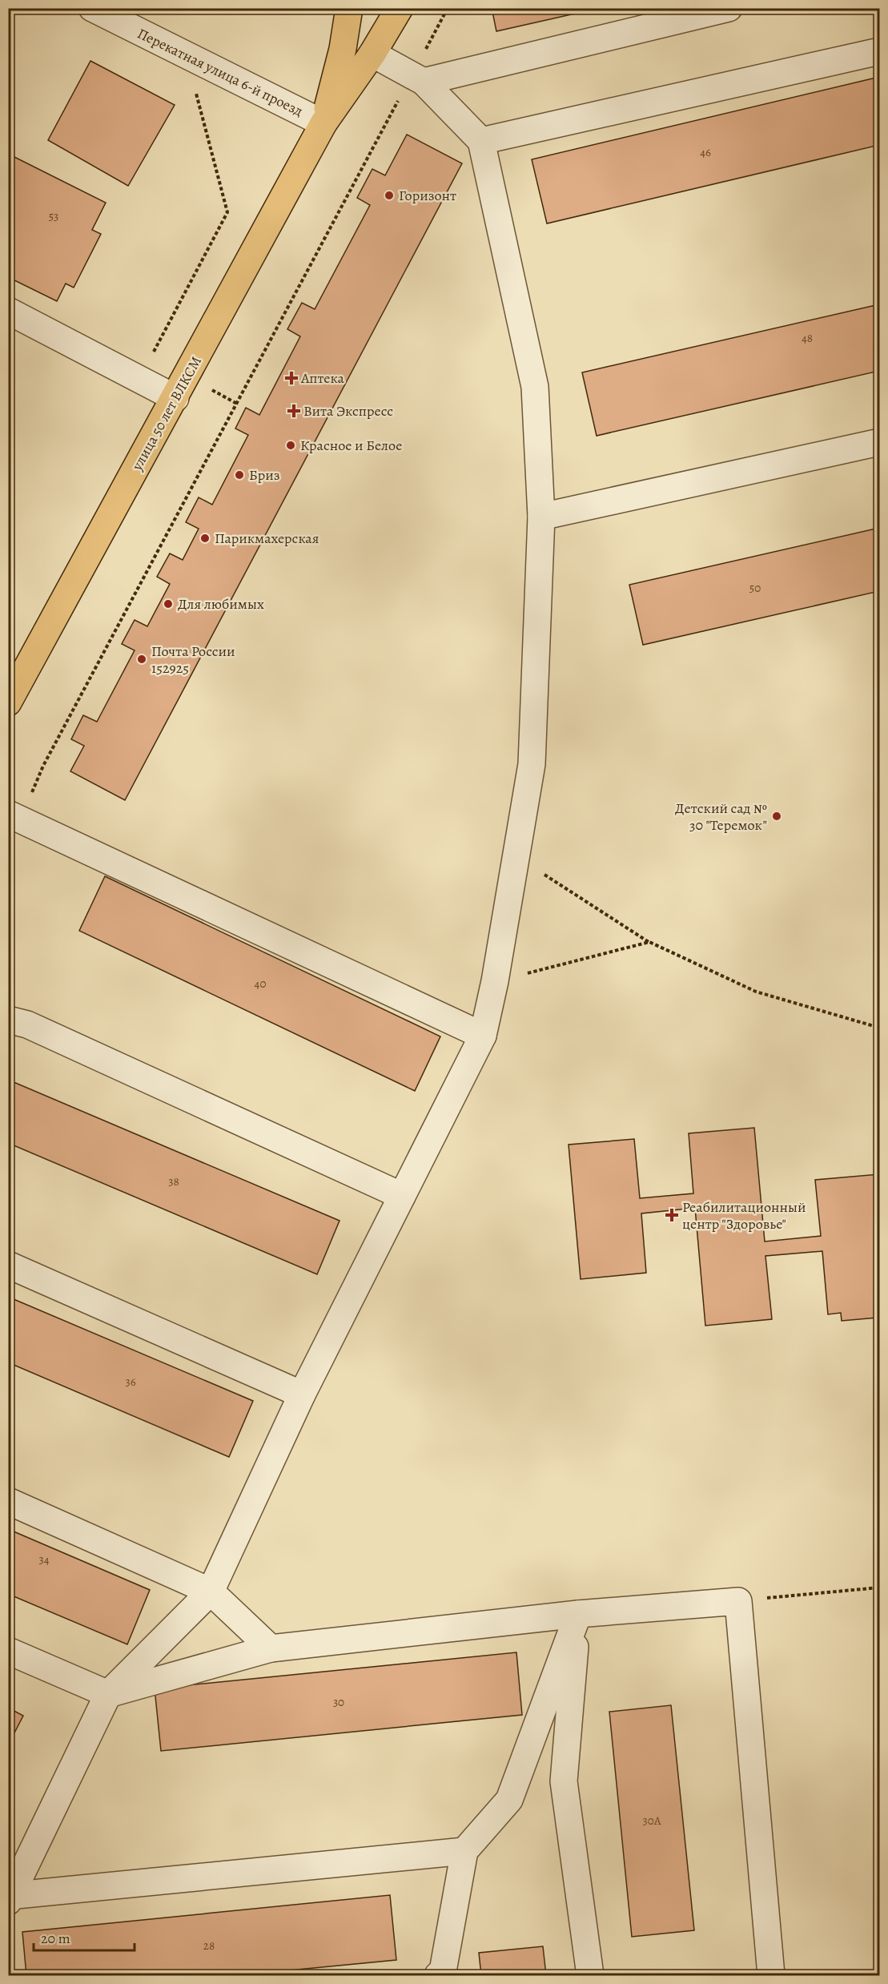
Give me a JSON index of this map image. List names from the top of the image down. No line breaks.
{"streets":{"main road":["улица 50 лет ВЛКСМ"],"street":["Перекатная улица 6-й проезд"]},"crossings":[["Перекатная улица 6-й проезд","улица 50 лет ВЛКСМ"]],"places":{"other":["Горизонт","Красное и Белое","Бриз","Парикмахерская","Для любимых","Почта России 152925","Детский сад № 30 \"Теремок\""],"health":["Аптека","Вита Экспресс","Реабилитационный центр \"Здоровье\""]},"house_numbers":["46","53","48","50","40","38","36","34","30","30А","28"],"scale_bar":"20 m"}
